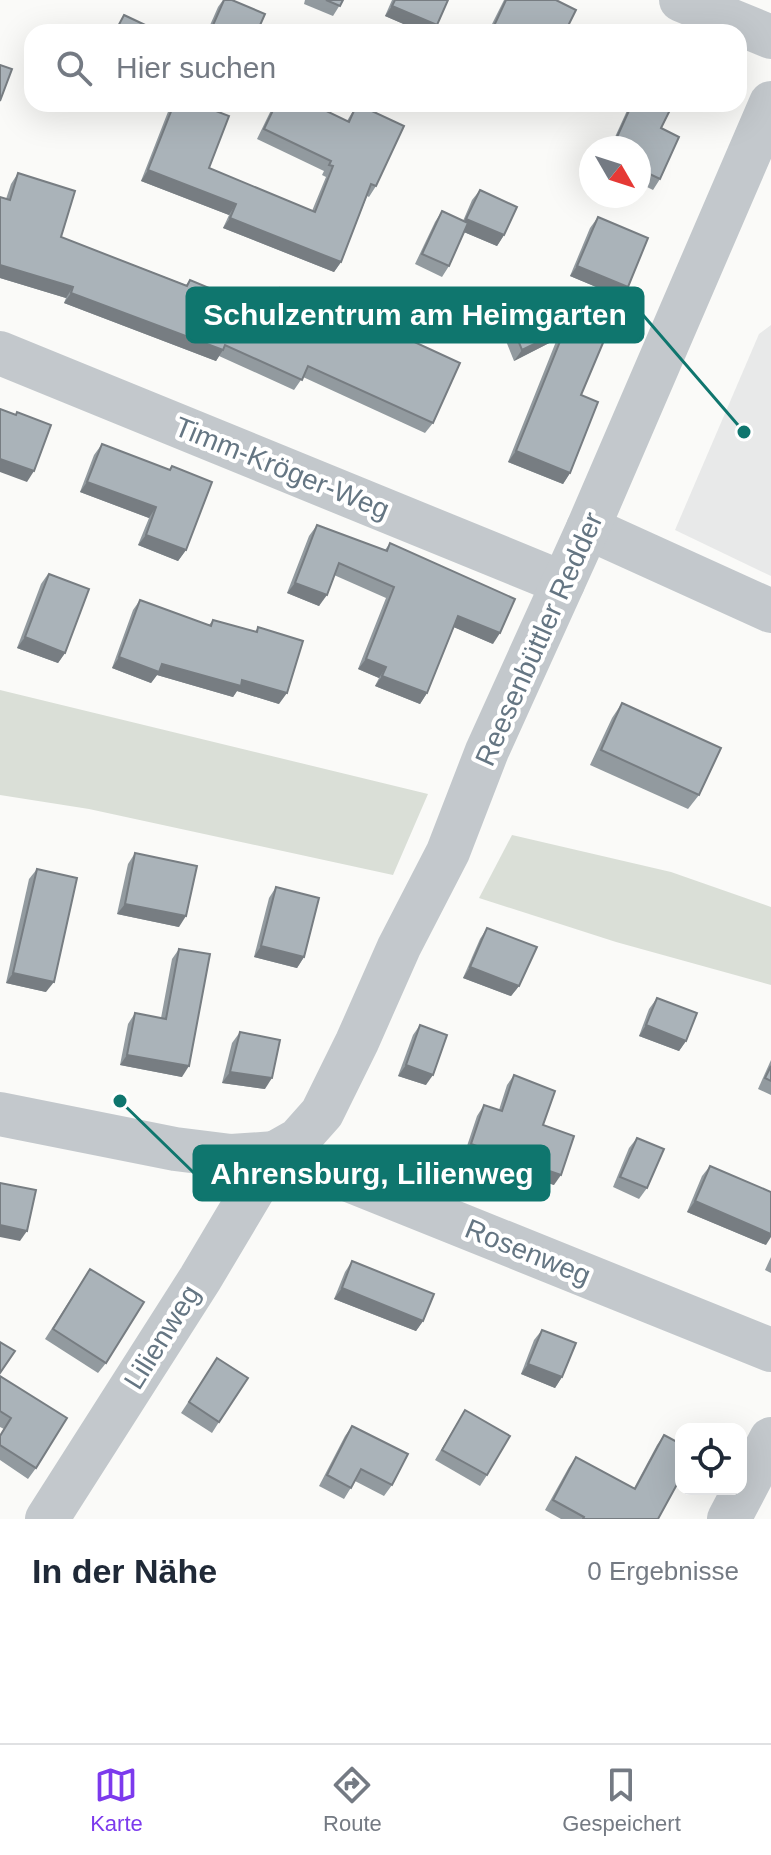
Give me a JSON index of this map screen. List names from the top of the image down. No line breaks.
{"streets":{"street":["Timm-Kröger-Weg","Reesenbüttler Redder","Rosenweg","Lilienweg"]},"crossings":[["Timm-Kröger-Weg","Reesenbüttler Redder"],["Reesenbüttler Redder","Rosenweg"],["Reesenbüttler Redder","Lilienweg"],["Rosenweg","Lilienweg"]],"places":["Schulzentrum am Heimgarten","Ahrensburg, Lilienweg"],"north":"bottom right","page":{"search":"Hier suchen","heading":["In der Nähe","0 Ergebnisse"],"nav":["Karte","Route","Gespeichert"]}}
